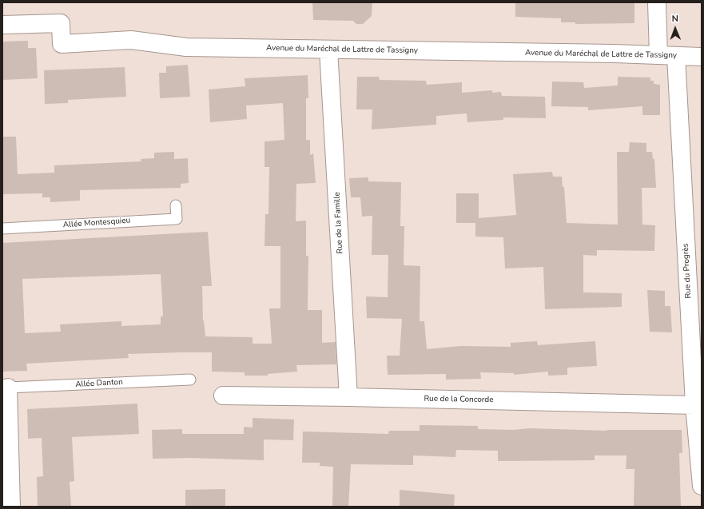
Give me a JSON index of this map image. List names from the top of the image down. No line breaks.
{"streets":{"street":["Avenue du Maréchal de Lattre de Tassigny","Rue de la Famille","Rue du Progrès","Rue de la Concorde"],"lane":["Allée Montesquieu","Allée Danton"]},"crossings":[["Avenue du Maréchal de Lattre de Tassigny","Rue de la Famille"],["Avenue du Maréchal de Lattre de Tassigny","Rue du Progrès"],["Rue de la Famille","Rue de la Concorde"],["Rue du Progrès","Rue de la Concorde"]],"north":"top"}
